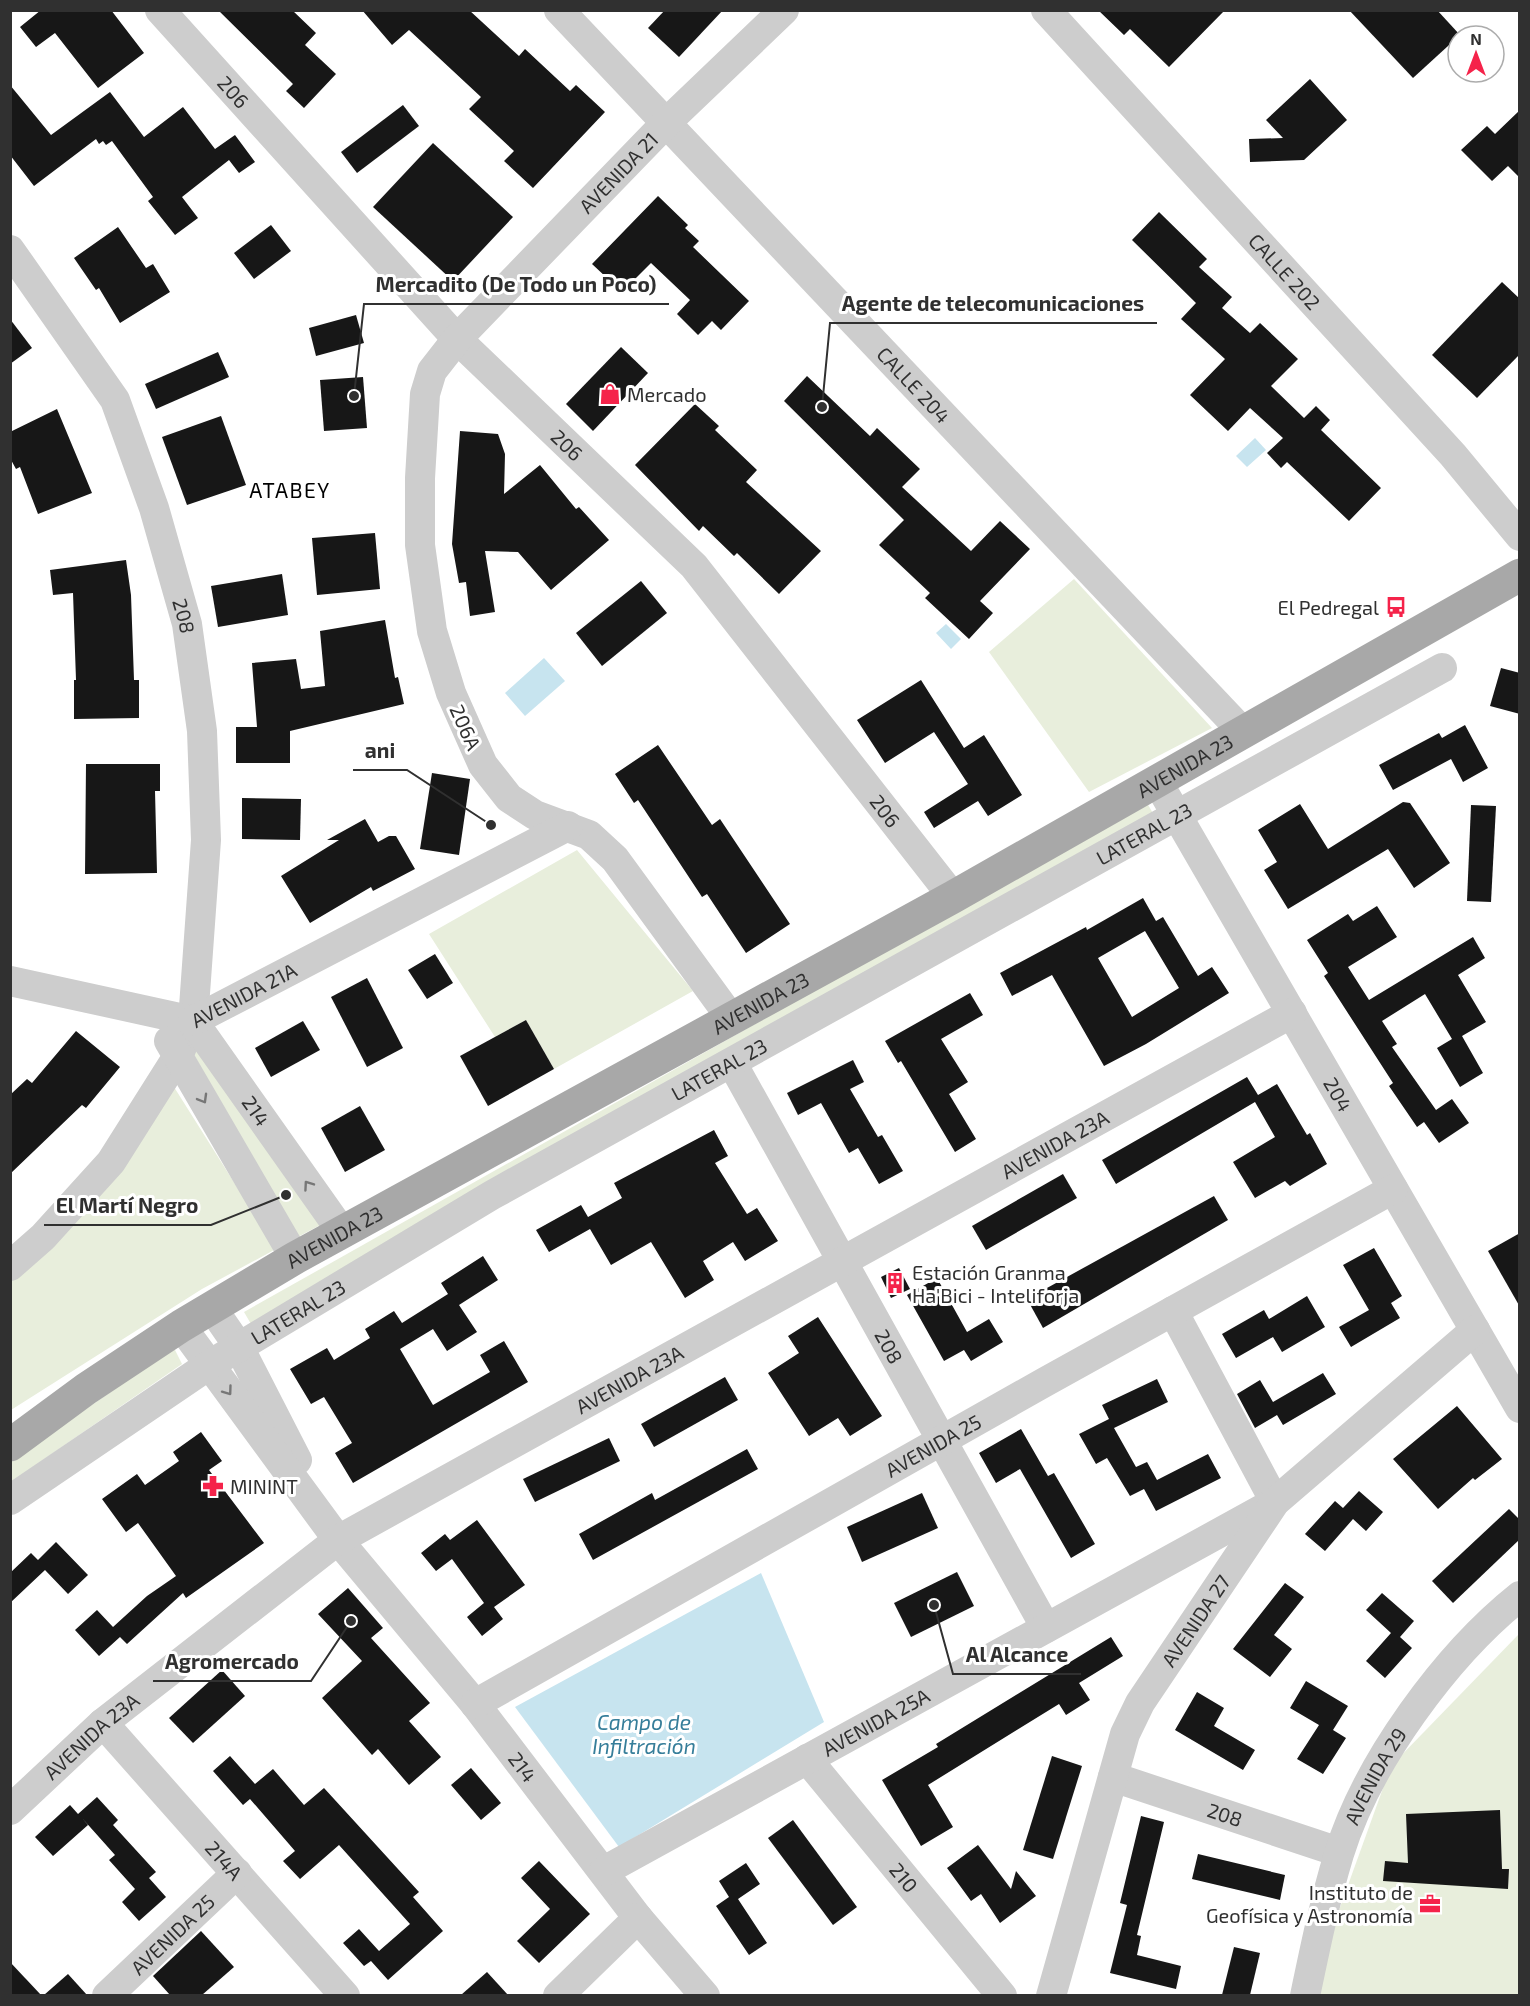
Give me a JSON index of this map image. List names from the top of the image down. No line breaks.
{"streets":{"main road":["AVENIDA 23"],"street":["206","AVENIDA 21","CALLE 202","CALLE 204","208","206A","LATERAL 23","AVENIDA 21A","204","214","AVENIDA 23A","AVENIDA 25","AVENIDA 27","AVENIDA 25A","AVENIDA 29","214A","210"]},"crossings":[["206","AVENIDA 21"],["206","206A"],["206","AVENIDA 23"],["AVENIDA 21","CALLE 204"],["AVENIDA 21","206A"],["CALLE 204","AVENIDA 23"],["208","LATERAL 23"],["208","AVENIDA 21A"],["208","214"],["208","AVENIDA 23A"],["208","AVENIDA 25"],["208","AVENIDA 27"],["208","AVENIDA 25A"],["208","AVENIDA 29"],["206A","AVENIDA 23"],["206A","AVENIDA 21A"],["AVENIDA 23","204"],["AVENIDA 23","214"],["LATERAL 23","204"],["LATERAL 23","214"],["AVENIDA 21A","214"],["204","AVENIDA 23A"],["204","AVENIDA 25"],["204","AVENIDA 27"],["214","AVENIDA 23A"],["214","AVENIDA 25"],["214","AVENIDA 25A"],["AVENIDA 23A","214A"],["AVENIDA 25","214A"],["AVENIDA 27","AVENIDA 25A"],["AVENIDA 25A","210"]],"districts":["ATABEY"],"water":["Campo de Infiltración"],"places":{"shop":["Mercado"],"other":["Mercadito (De Todo un Poco)","Agente de telecomunicaciones","ani","El Martí Negro","Al Alcance","Agromercado"],"bus stop":["El Pedregal"],"building":["Estación Granma Ha'Bici - Inteliforja"],"pharmacy":["MININT"],"office":["Instituto de Geofísica y Astronomía"]},"north":"top"}
